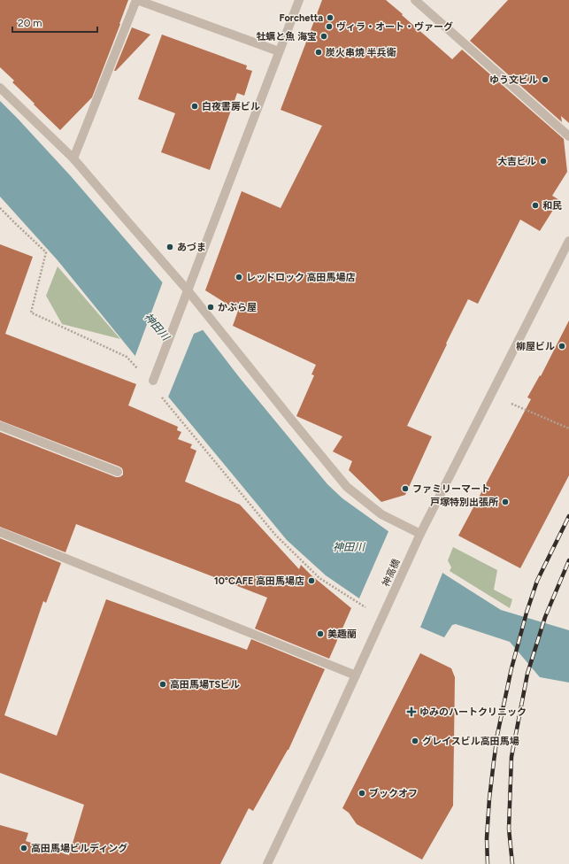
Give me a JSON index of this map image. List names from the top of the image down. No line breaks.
{"streets":{"street":["神高橋"]},"water":["神田川"],"places":{"other":["Forchetta","ヴィラ・オート・ヴァーグ","牡蠣と魚 海宝","炭火串焼 半兵衛","ゆう文ビル","白夜書房ビル","大吉ビル","和民","あづま","レッドロック 高田馬場店","かぶら屋","柳屋ビル","ファミリーマート","戸塚特別出張所","10°CAFE 高田馬場店","美趣蘭","高田馬場TSビル","グレイスビル高田馬場","ブックオフ","高田馬場ビルディング"],"health":["ゆみのハートクリニック"]},"scale_bar":"20 m"}
